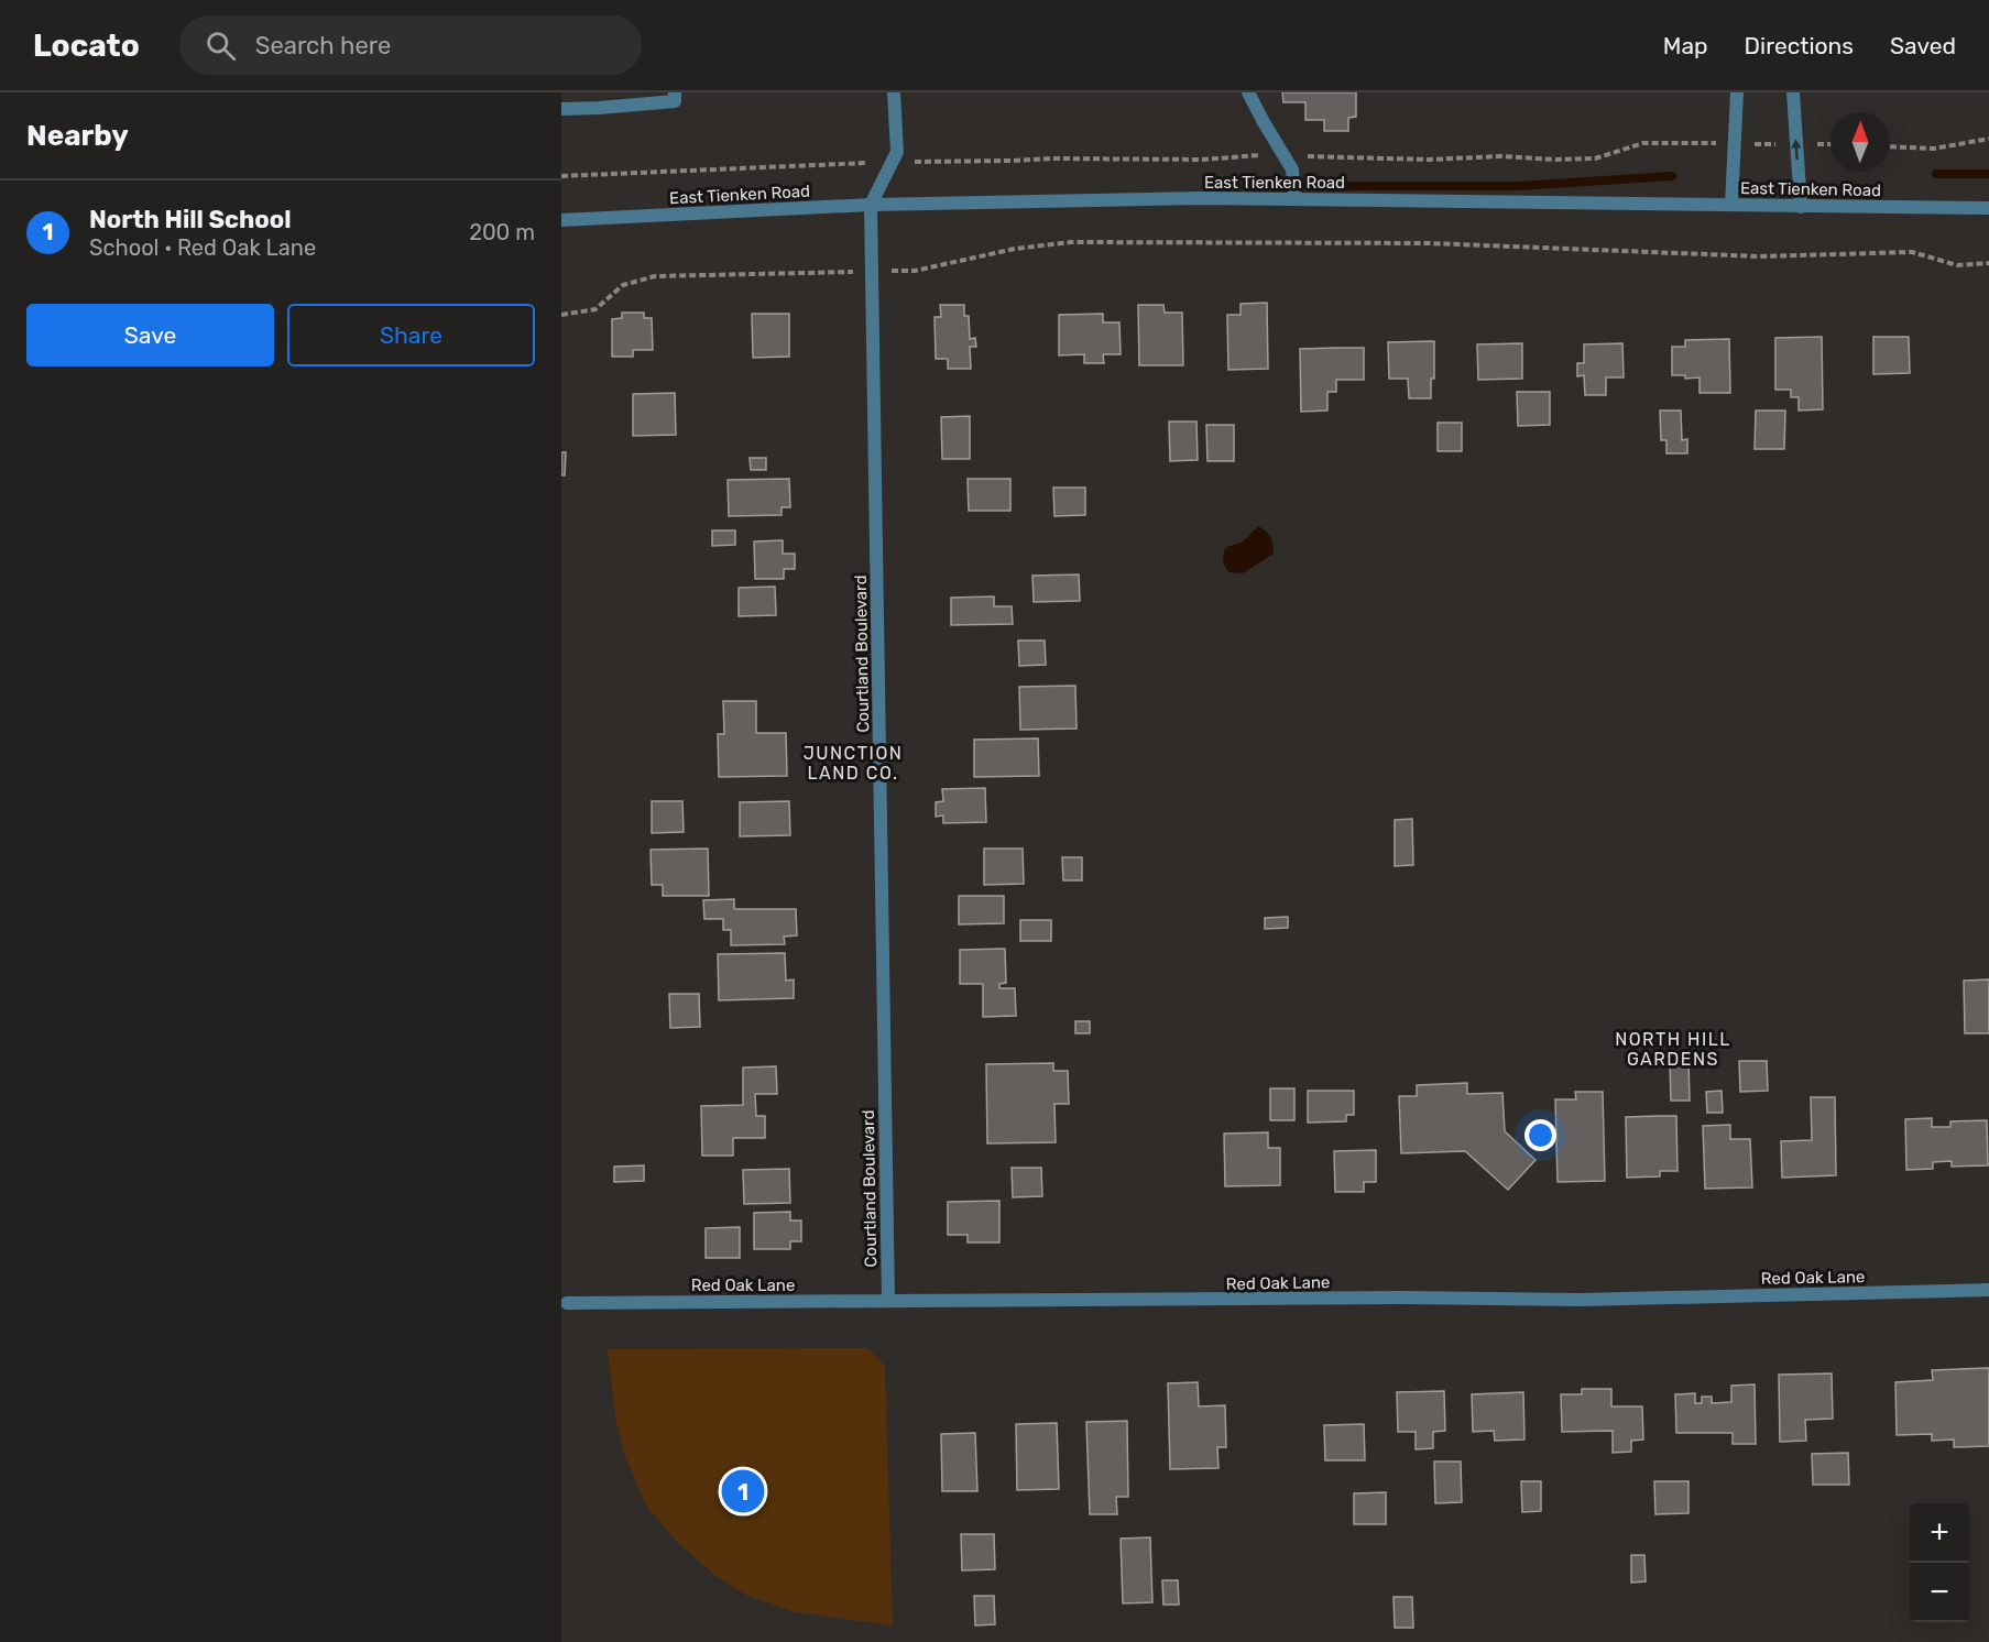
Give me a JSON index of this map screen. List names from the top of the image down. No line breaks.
{"streets":{"street":["East Tienken Road","Courtland Boulevard","Red Oak Lane"]},"crossings":[["East Tienken Road","Courtland Boulevard"],["Courtland Boulevard","Red Oak Lane"]],"districts":["JUNCTION LAND CO.","NORTH HILL GARDENS"],"north":"top","page":{"header":"Locato","search":"Search here","nav":["Map","Directions","Saved"],"heading":"Nearby","list":[{"mark":"1","name":"North Hill School","note":"School · Red Oak Lane","value":"200 m"}],"buttons":["Save","Share"],"pins":"1","map_buttons":["+","−"]}}
